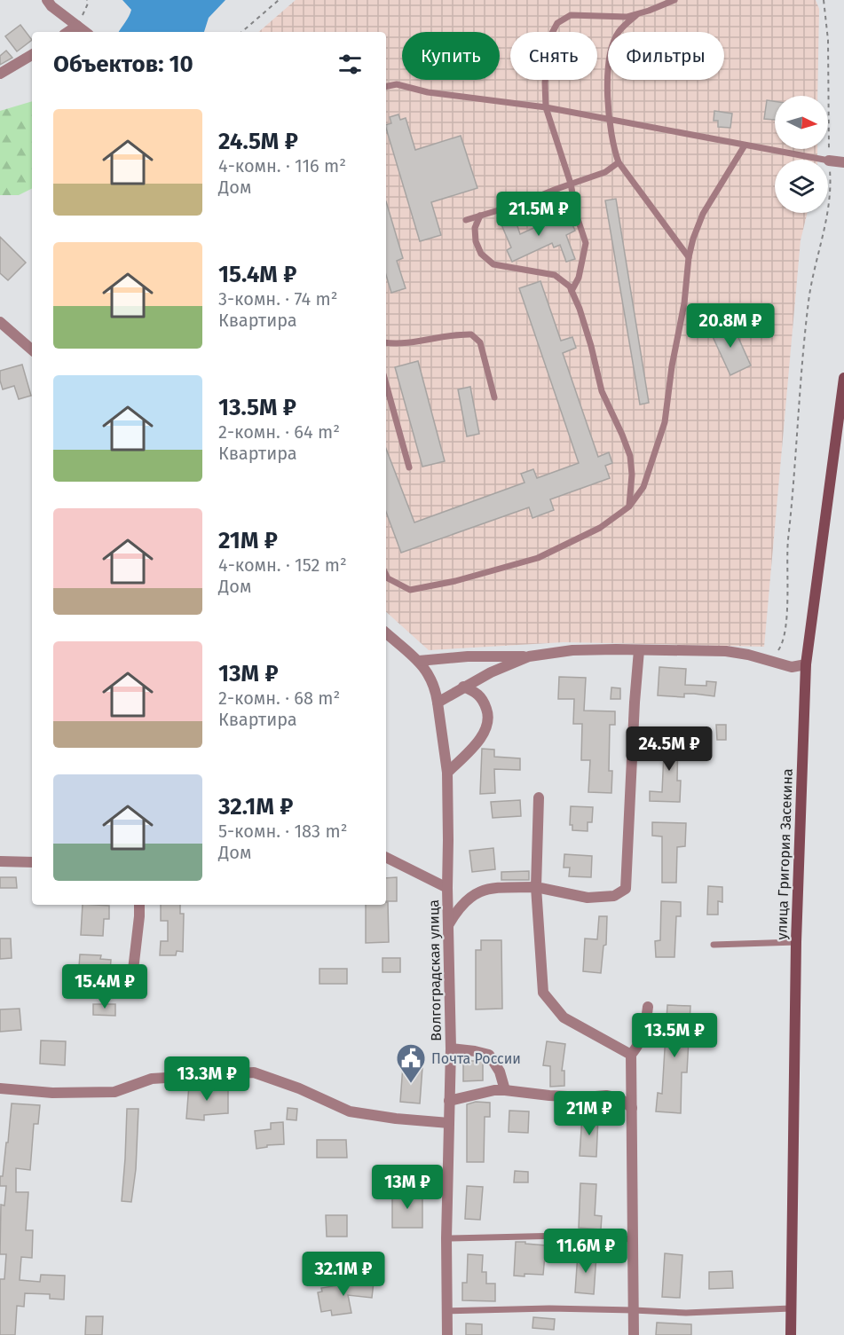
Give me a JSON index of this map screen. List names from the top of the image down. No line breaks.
{"streets":{"main road":["улица Григория Засекина"],"street":["Волгоградская улица"]},"places":{"public building":["Почта России"]},"north":"right","page":{"chip":["Купить","Снять","Фильтры"],"heading":"Объектов: 10","list":[{"name":"24.5M ₽","note":"4-комн. · 116 m² · Дом"},{"name":"15.4M ₽","note":"3-комн. · 74 m² · Квартира"},{"name":"13.5M ₽","note":"2-комн. · 64 m² · Квартира"},{"name":"21M ₽","note":"4-комн. · 152 m² · Дом"},{"name":"13M ₽","note":"2-комн. · 68 m² · Квартира"},{"name":"32.1M ₽","note":"5-комн. · 183 m² · Дом"}],"price":["21.5M ₽","20.8M ₽","24.5M ₽","15.4M ₽","13.5M ₽","13.3M ₽","21M ₽","13M ₽","11.6M ₽","32.1M ₽"]}}
